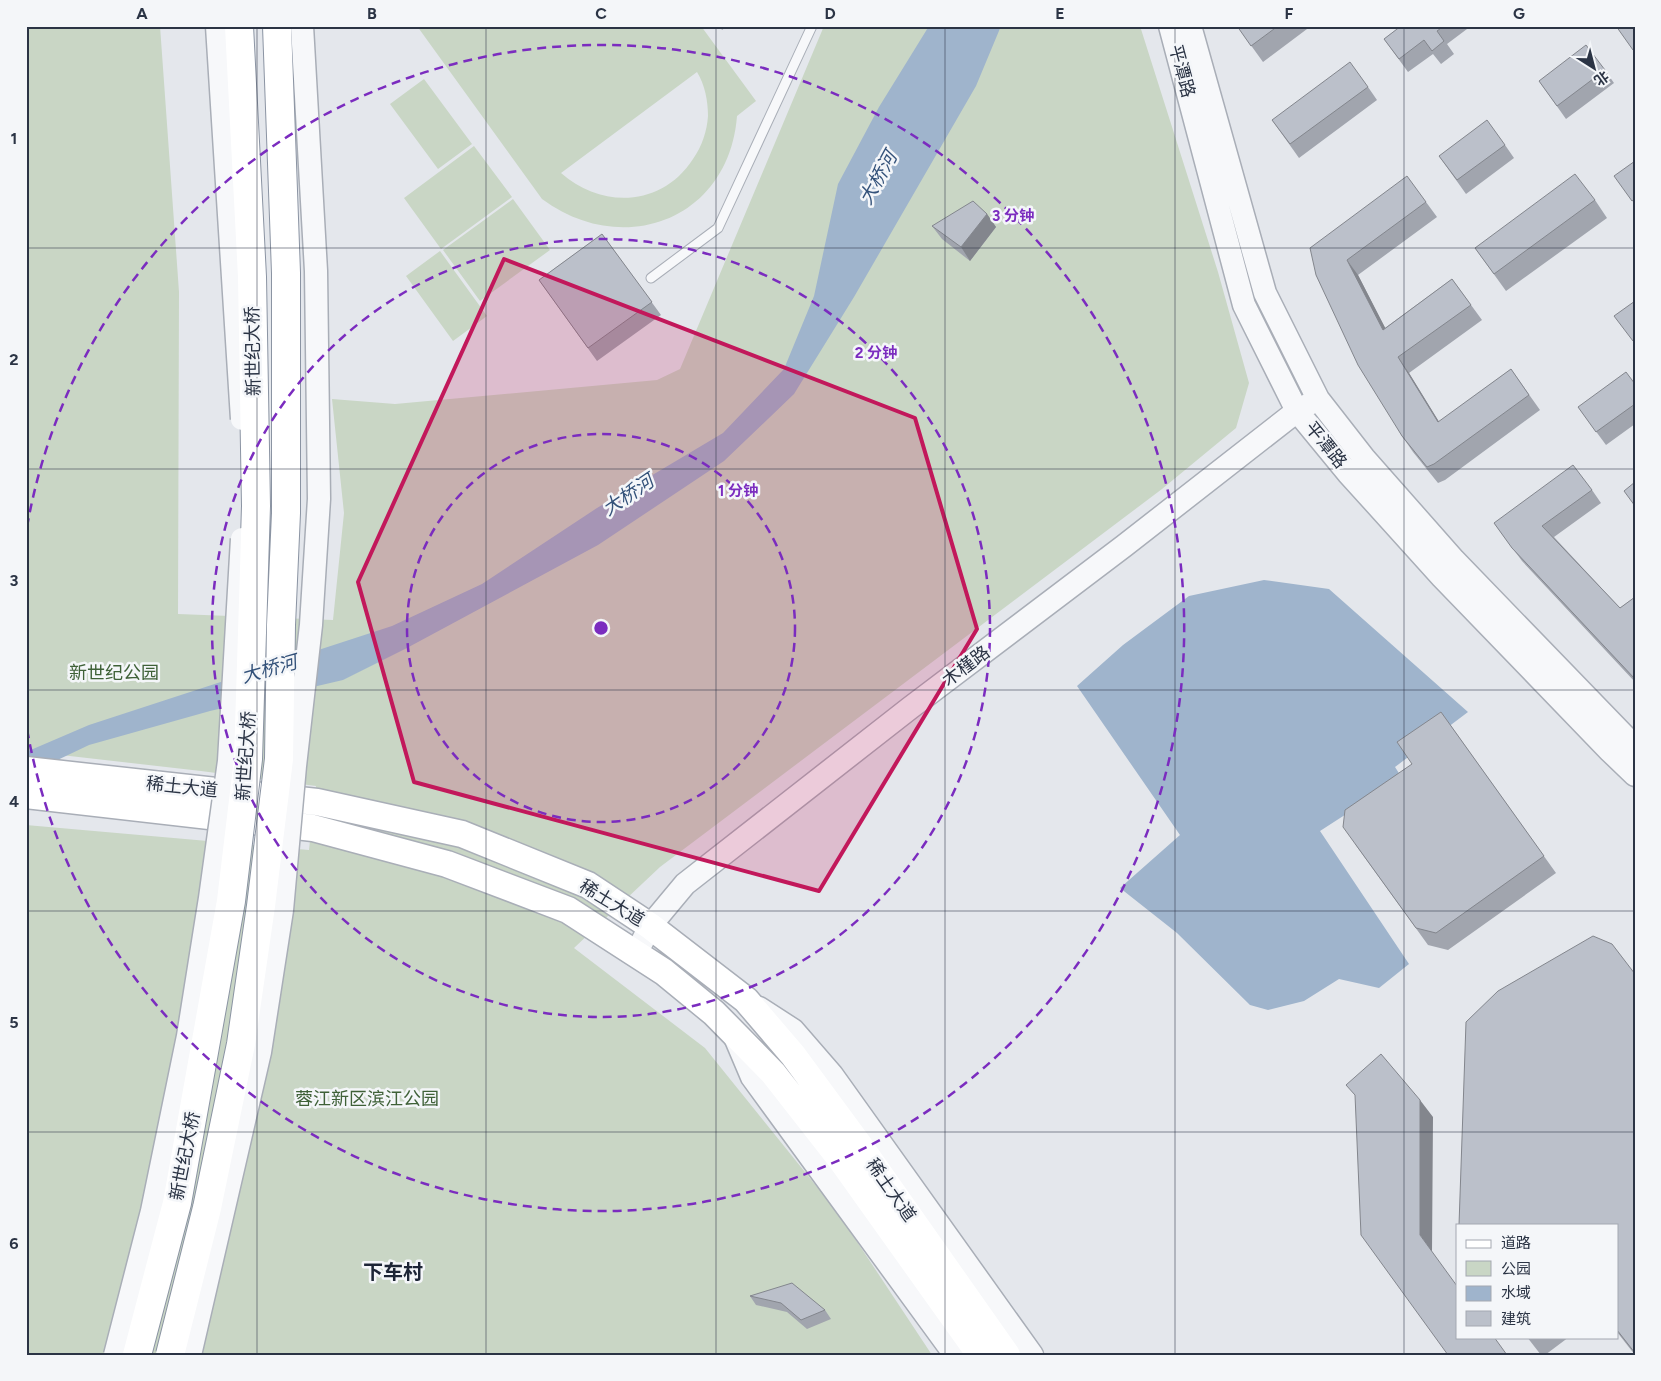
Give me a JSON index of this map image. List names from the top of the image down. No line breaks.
{"streets":{"highway":["新世纪大桥"],"main road":["稀土大道"],"street":["平潭路","木槿路"]},"crossings":[["平潭路","木槿路"],["木槿路","稀土大道"]],"districts":["下车村"],"water":["大桥河"],"parks":["新世纪公园","蓉江新区滨江公园"],"legend":["道路","公园","水域","建筑"],"north":"bottom right","grid":{"columns":["A","B","C","D","E","F","G"],"rows":["1","2","3","4","5","6"]},"rings":["3 分钟","2 分钟","1 分钟"]}
